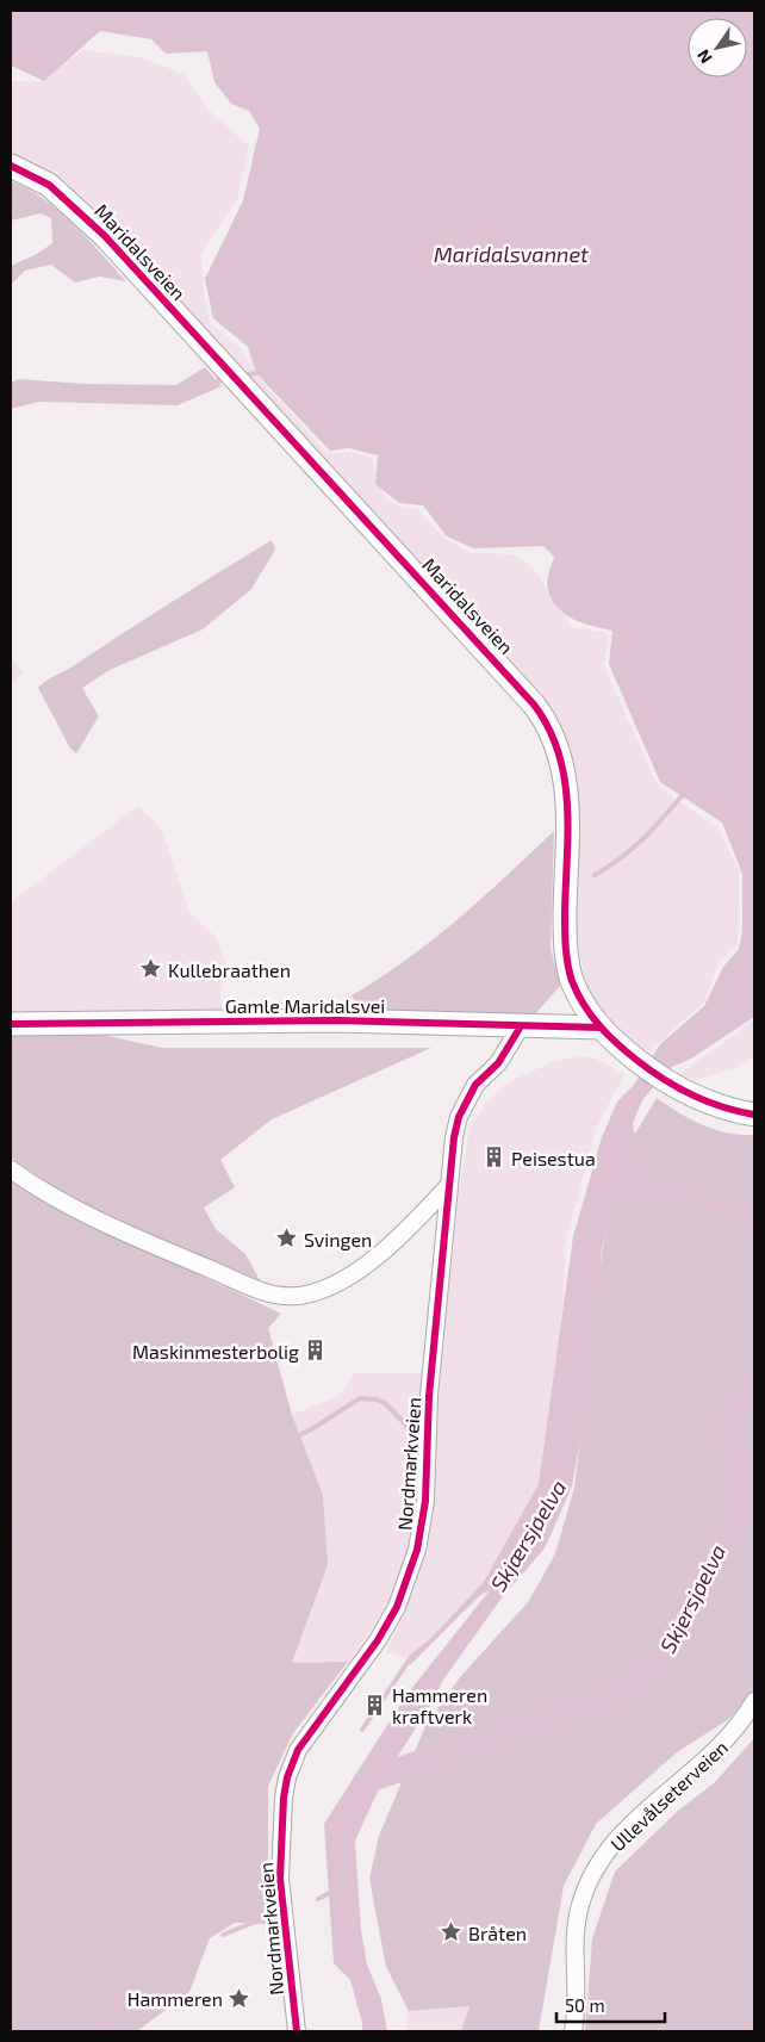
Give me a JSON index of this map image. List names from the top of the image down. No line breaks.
{"streets":{"street":["Maridalsveien","Gamle Maridalsvei","Nordmarkveien","Ullevålseterveien"]},"crossings":[["Maridalsveien","Gamle Maridalsvei"],["Gamle Maridalsvei","Nordmarkveien"]],"water":["Maridalsvannet","Skjærsjøelva","Skjersjøelva"],"places":{"place":["Kullebraathen","Svingen","Bråten","Hammeren"],"building":["Peisestua","Maskinmesterbolig","Hammeren kraftverk"]},"scale_bar":"50 m","north":"bottom left"}
